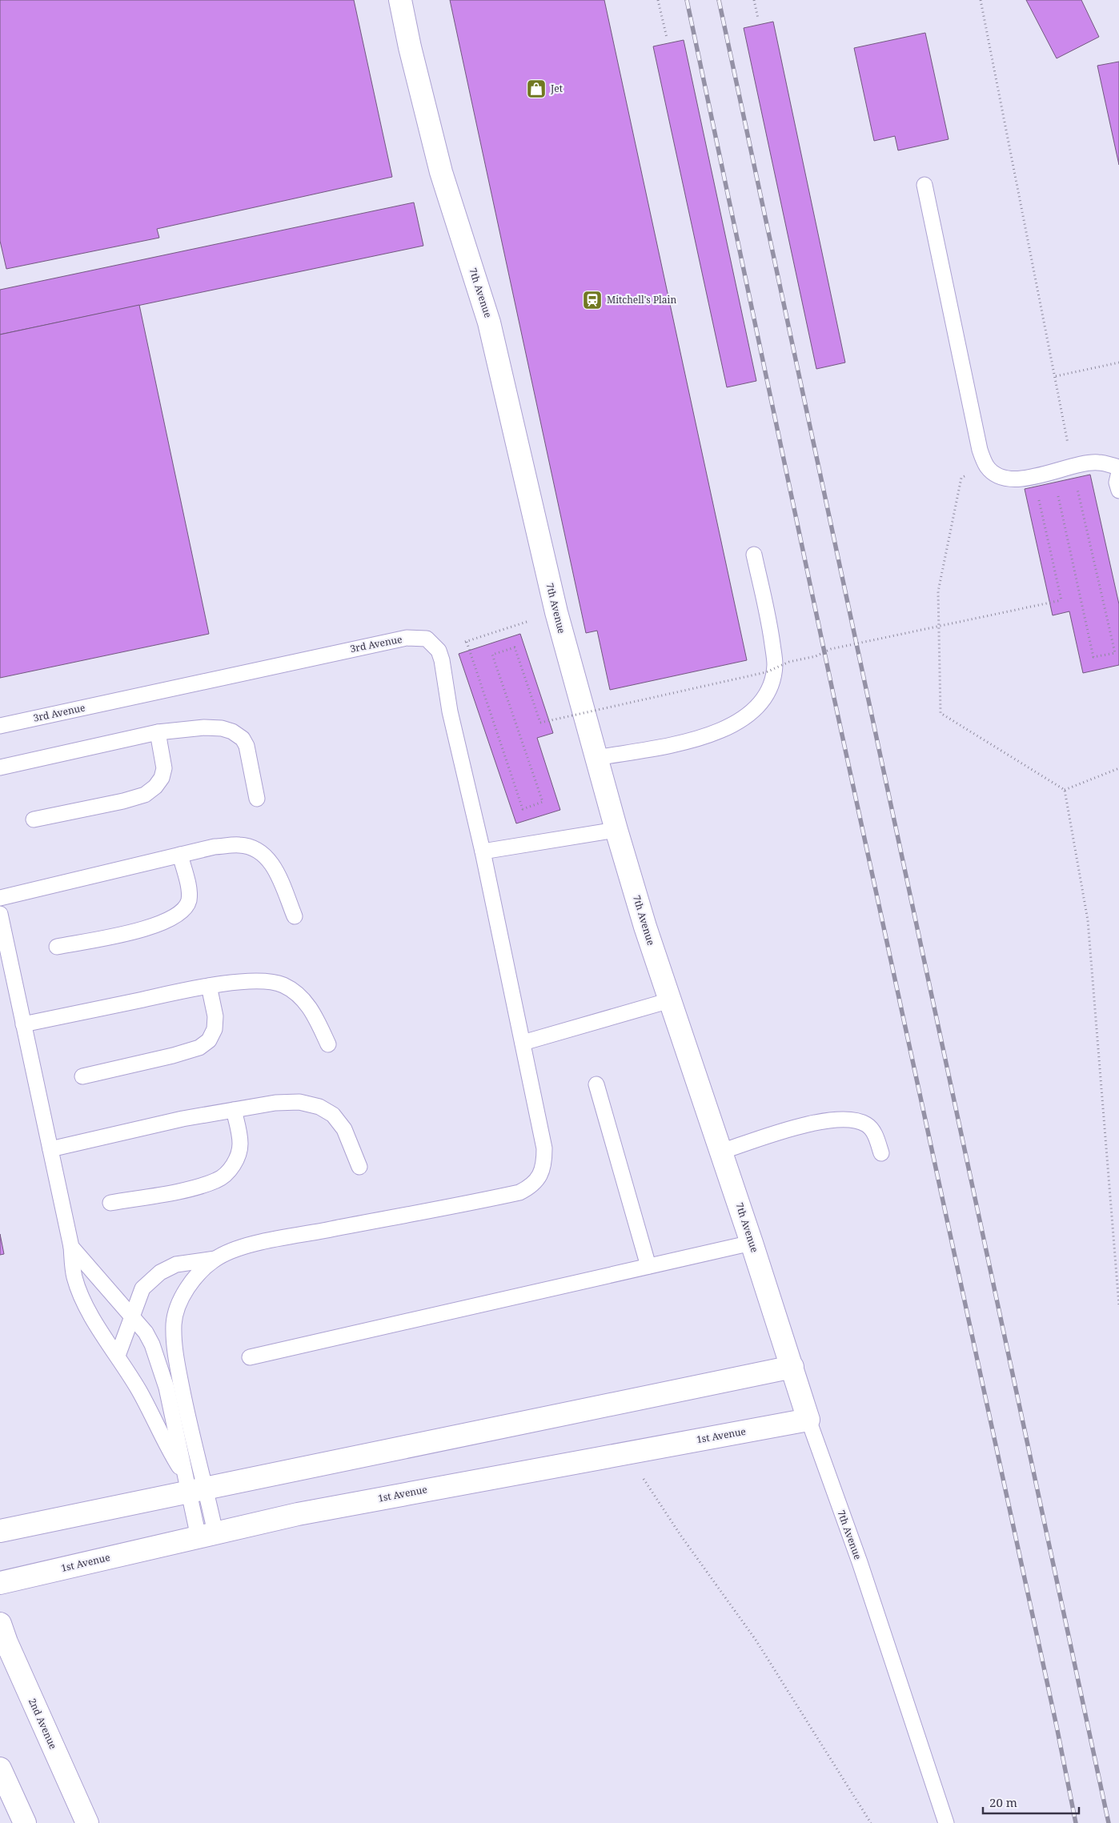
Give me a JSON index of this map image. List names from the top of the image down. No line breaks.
{"streets":{"street":["7th Avenue","1st Avenue","2nd Avenue"],"lane":["3rd Avenue"]},"crossings":[["7th Avenue","1st Avenue"]],"places":{"shop":["Jet"],"station":["Mitchell's Plain"]},"scale_bar":"20 m"}
